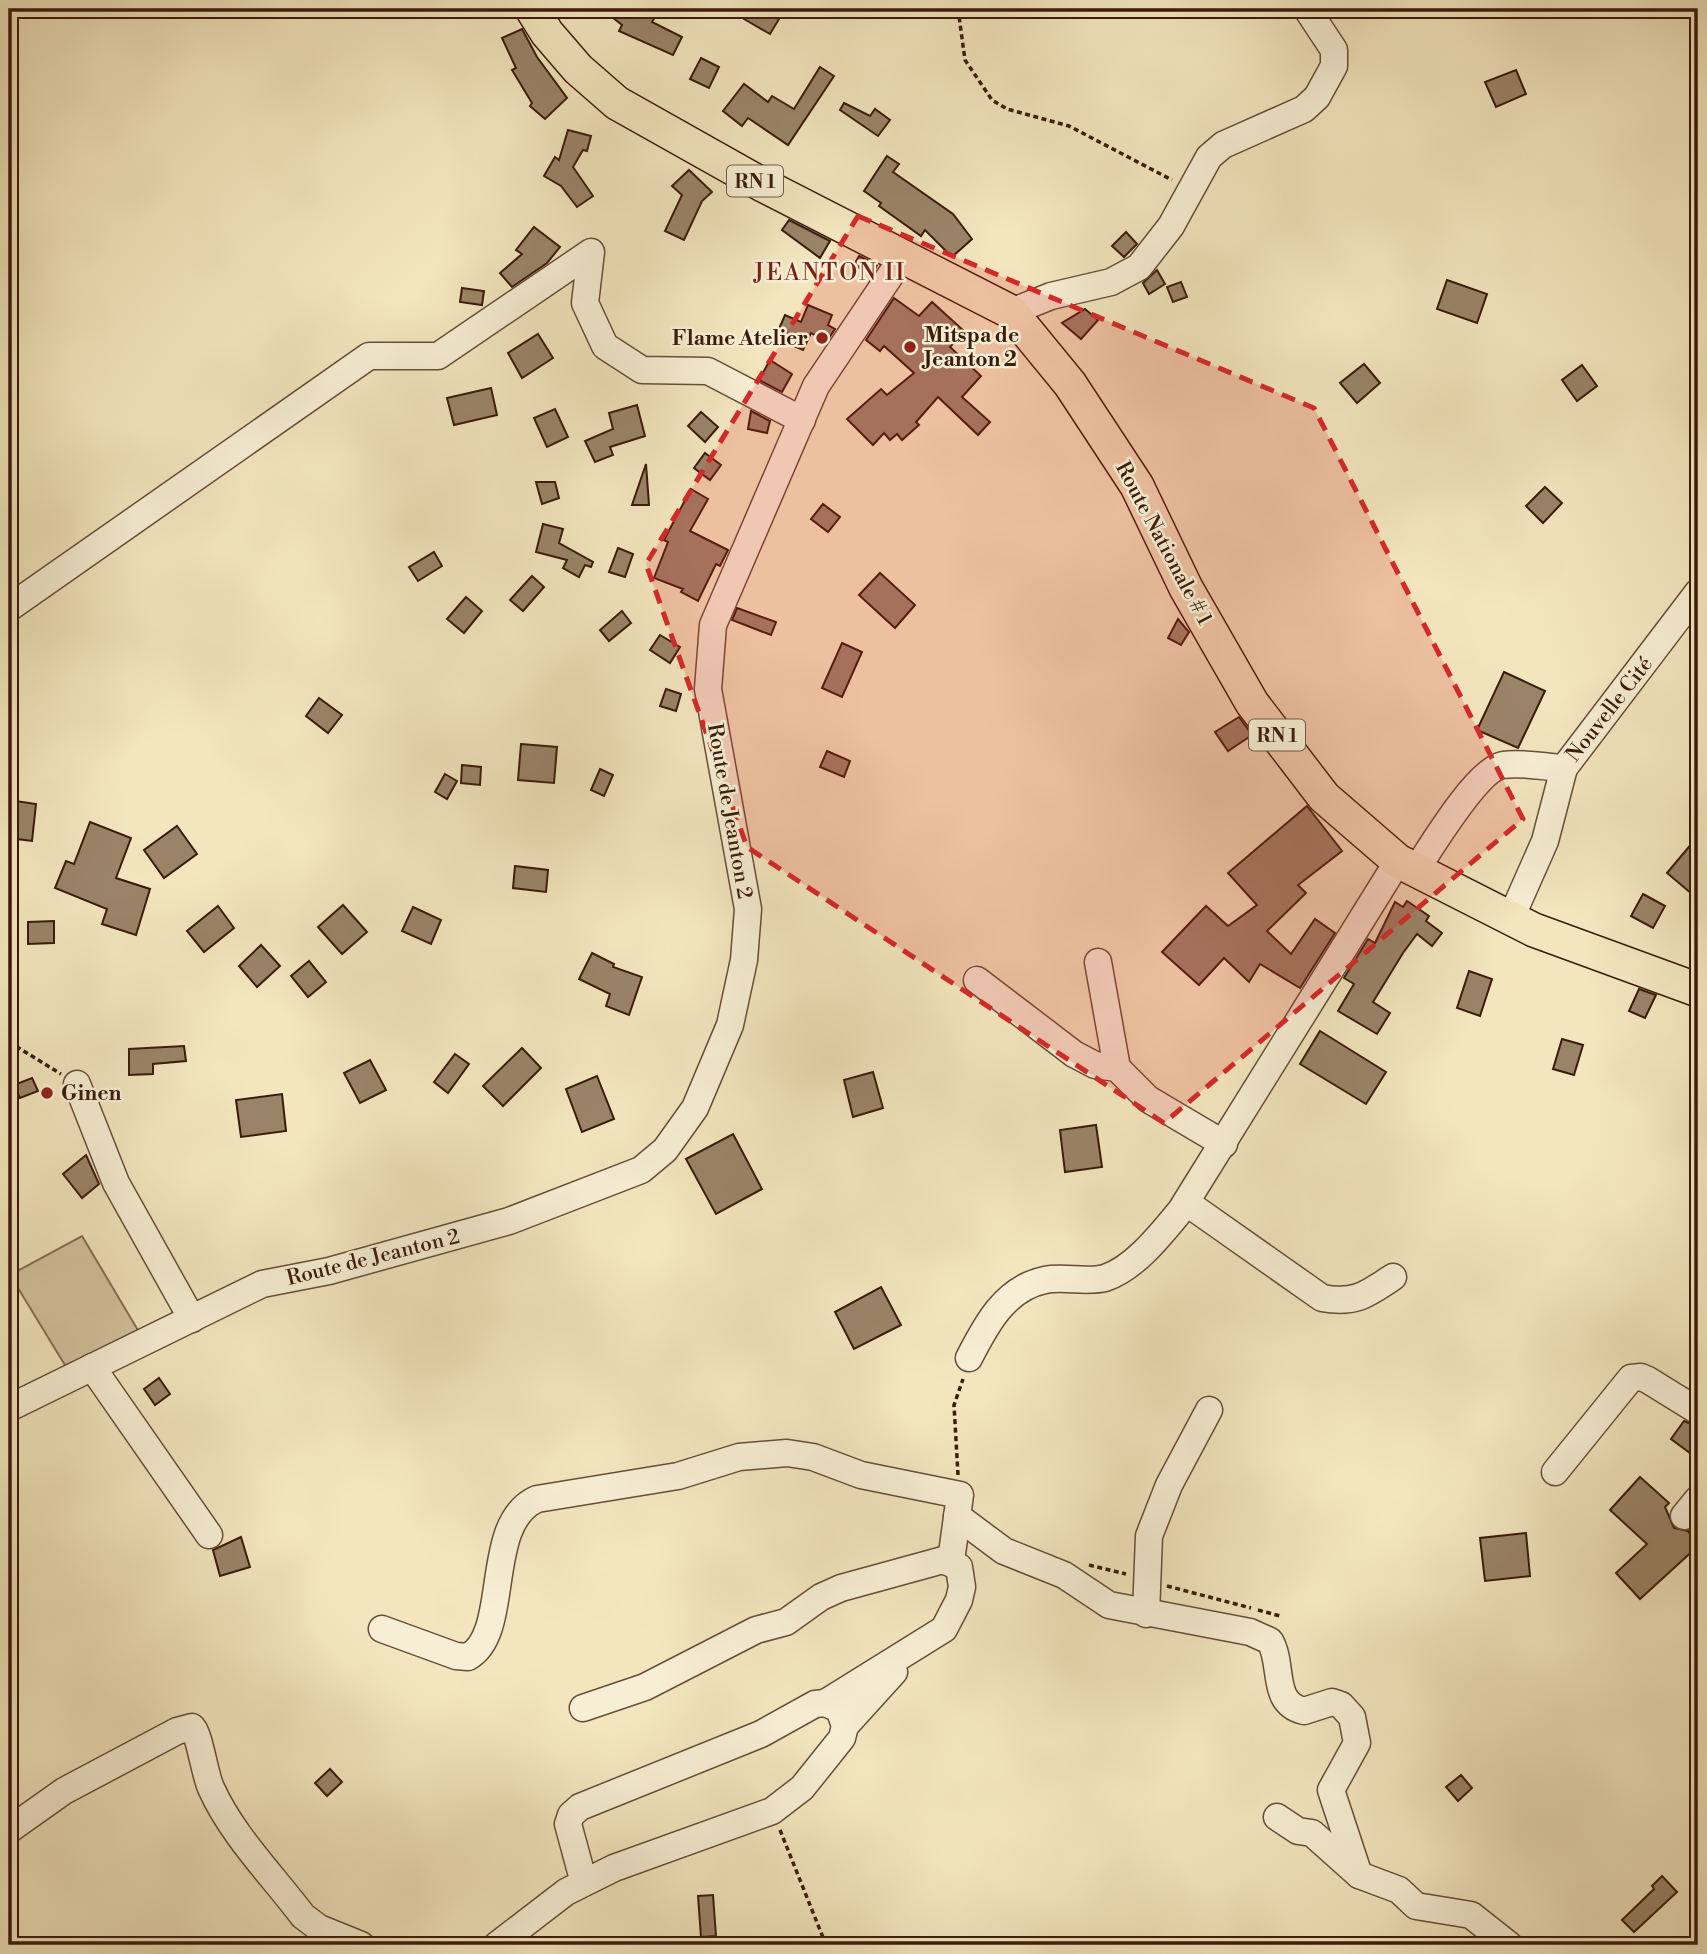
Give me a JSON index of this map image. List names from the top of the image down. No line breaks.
{"streets":{"main road":["RN 1","Route Nationale # 1"],"street":["Nouvelle Cité","Route de Jeanton 2"]},"crossings":[["Route Nationale # 1","Nouvelle Cité"],["Route Nationale # 1","Route de Jeanton 2"]],"districts":["JEANTON II"],"places":["Flame Atelier","Mitspa de Jeanton 2","Ginen"]}
